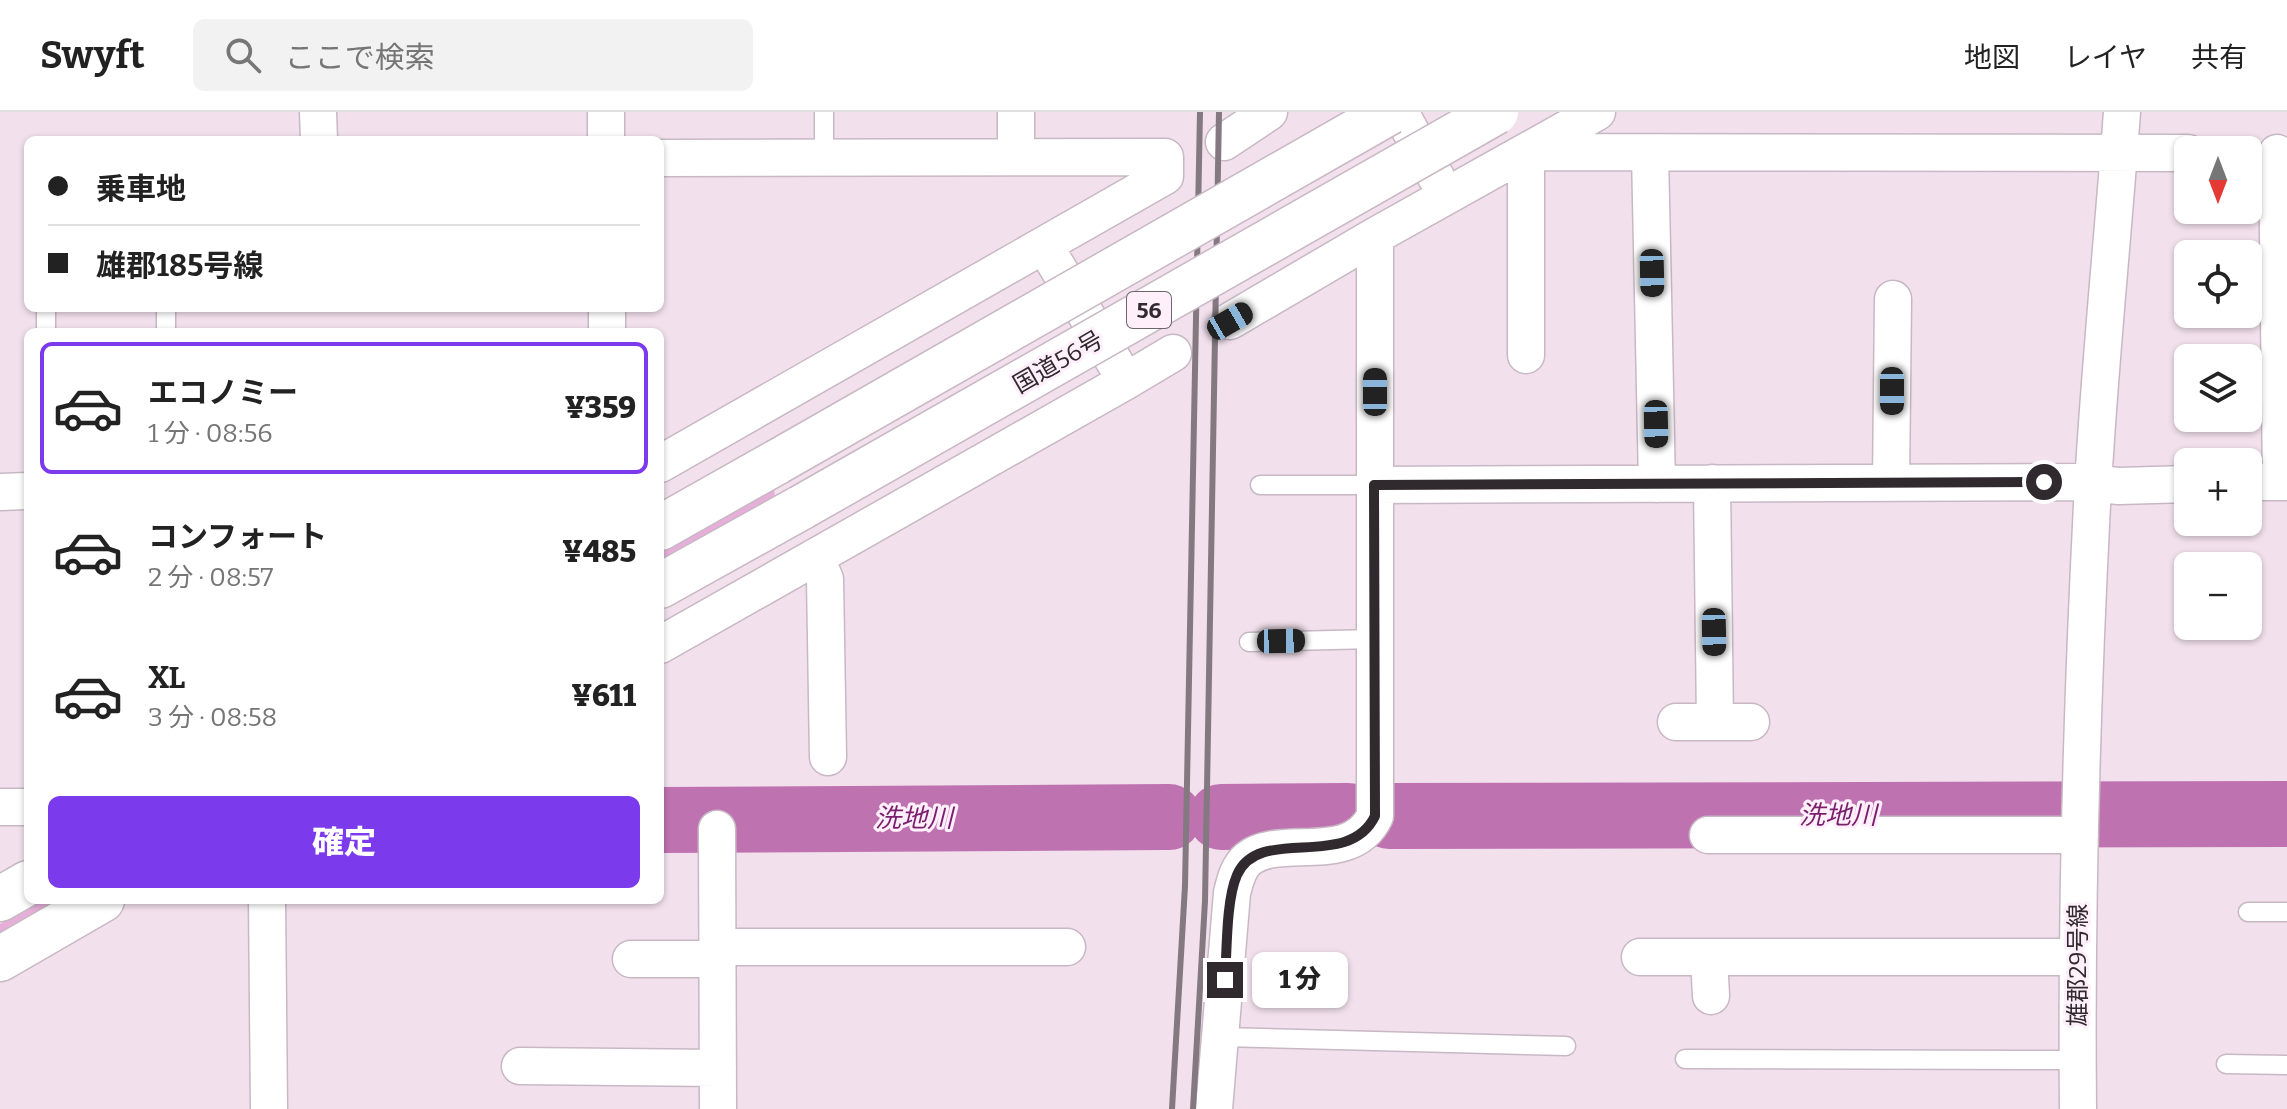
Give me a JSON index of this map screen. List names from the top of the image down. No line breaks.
{"streets":{"highway":["56","国道56号"],"street":["雄郡29号線"]},"water":["洗地川"],"north":"bottom","page":{"header":"Swyft","search":"ここで検索","nav":["地図","レイヤ","共有"],"map_buttons":["+","−"],"banner":["乗車地","雄郡185号線"],"list":[{"name":"エコノミー","note":"1 分 · 08:56","value":"¥359"},{"name":"コンフォート","note":"2 分 · 08:57","value":"¥485"},{"name":"XL","note":"3 分 · 08:58","value":"¥611"}],"buttons":"確定","bubble":"1 分"}}
